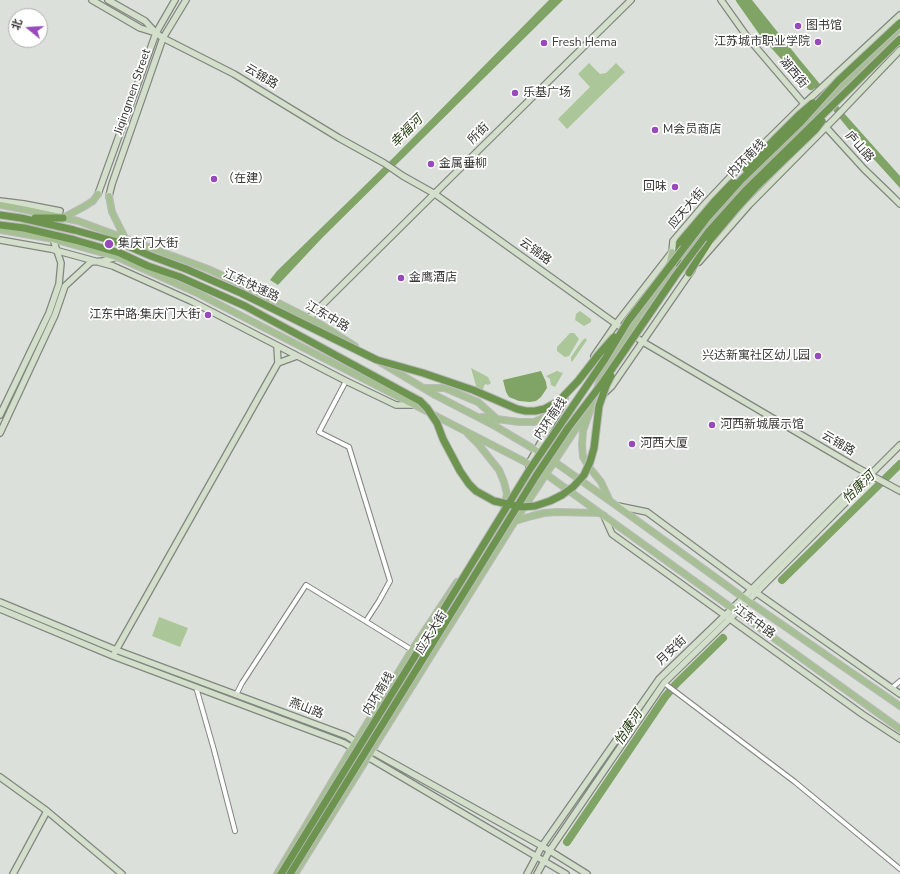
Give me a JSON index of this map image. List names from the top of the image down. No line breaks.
{"streets":{"highway":["内环南线","江东快速路"],"main road":["应天大街","江东中路"],"street":["湖西街","云锦路","Jiqingmen Street","所街","庐山路","月安街","燕山路"]},"crossings":[["湖西街","庐山路"],["湖西街","应天大街"],["云锦路","Jiqingmen Street"],["云锦路","所街"],["云锦路","应天大街"],["云锦路","月安街"],["所街","江东中路"],["庐山路","应天大街"],["内环南线","江东快速路"],["应天大街","江东中路"],["应天大街","燕山路"],["江东快速路","江东中路"],["江东中路","月安街"],["月安街","燕山路"]],"water":["幸福河","怡康河"],"places":["图书馆","江苏城市职业学院","Fresh Hema","乐基广场","M会员商店","金属垂柳","（在建）","回味","集庆门大街","金鹰酒店","江东中路·集庆门大街","兴达新寓社区幼儿园","河西新城展示馆","河西大厦"],"north":"left"}
